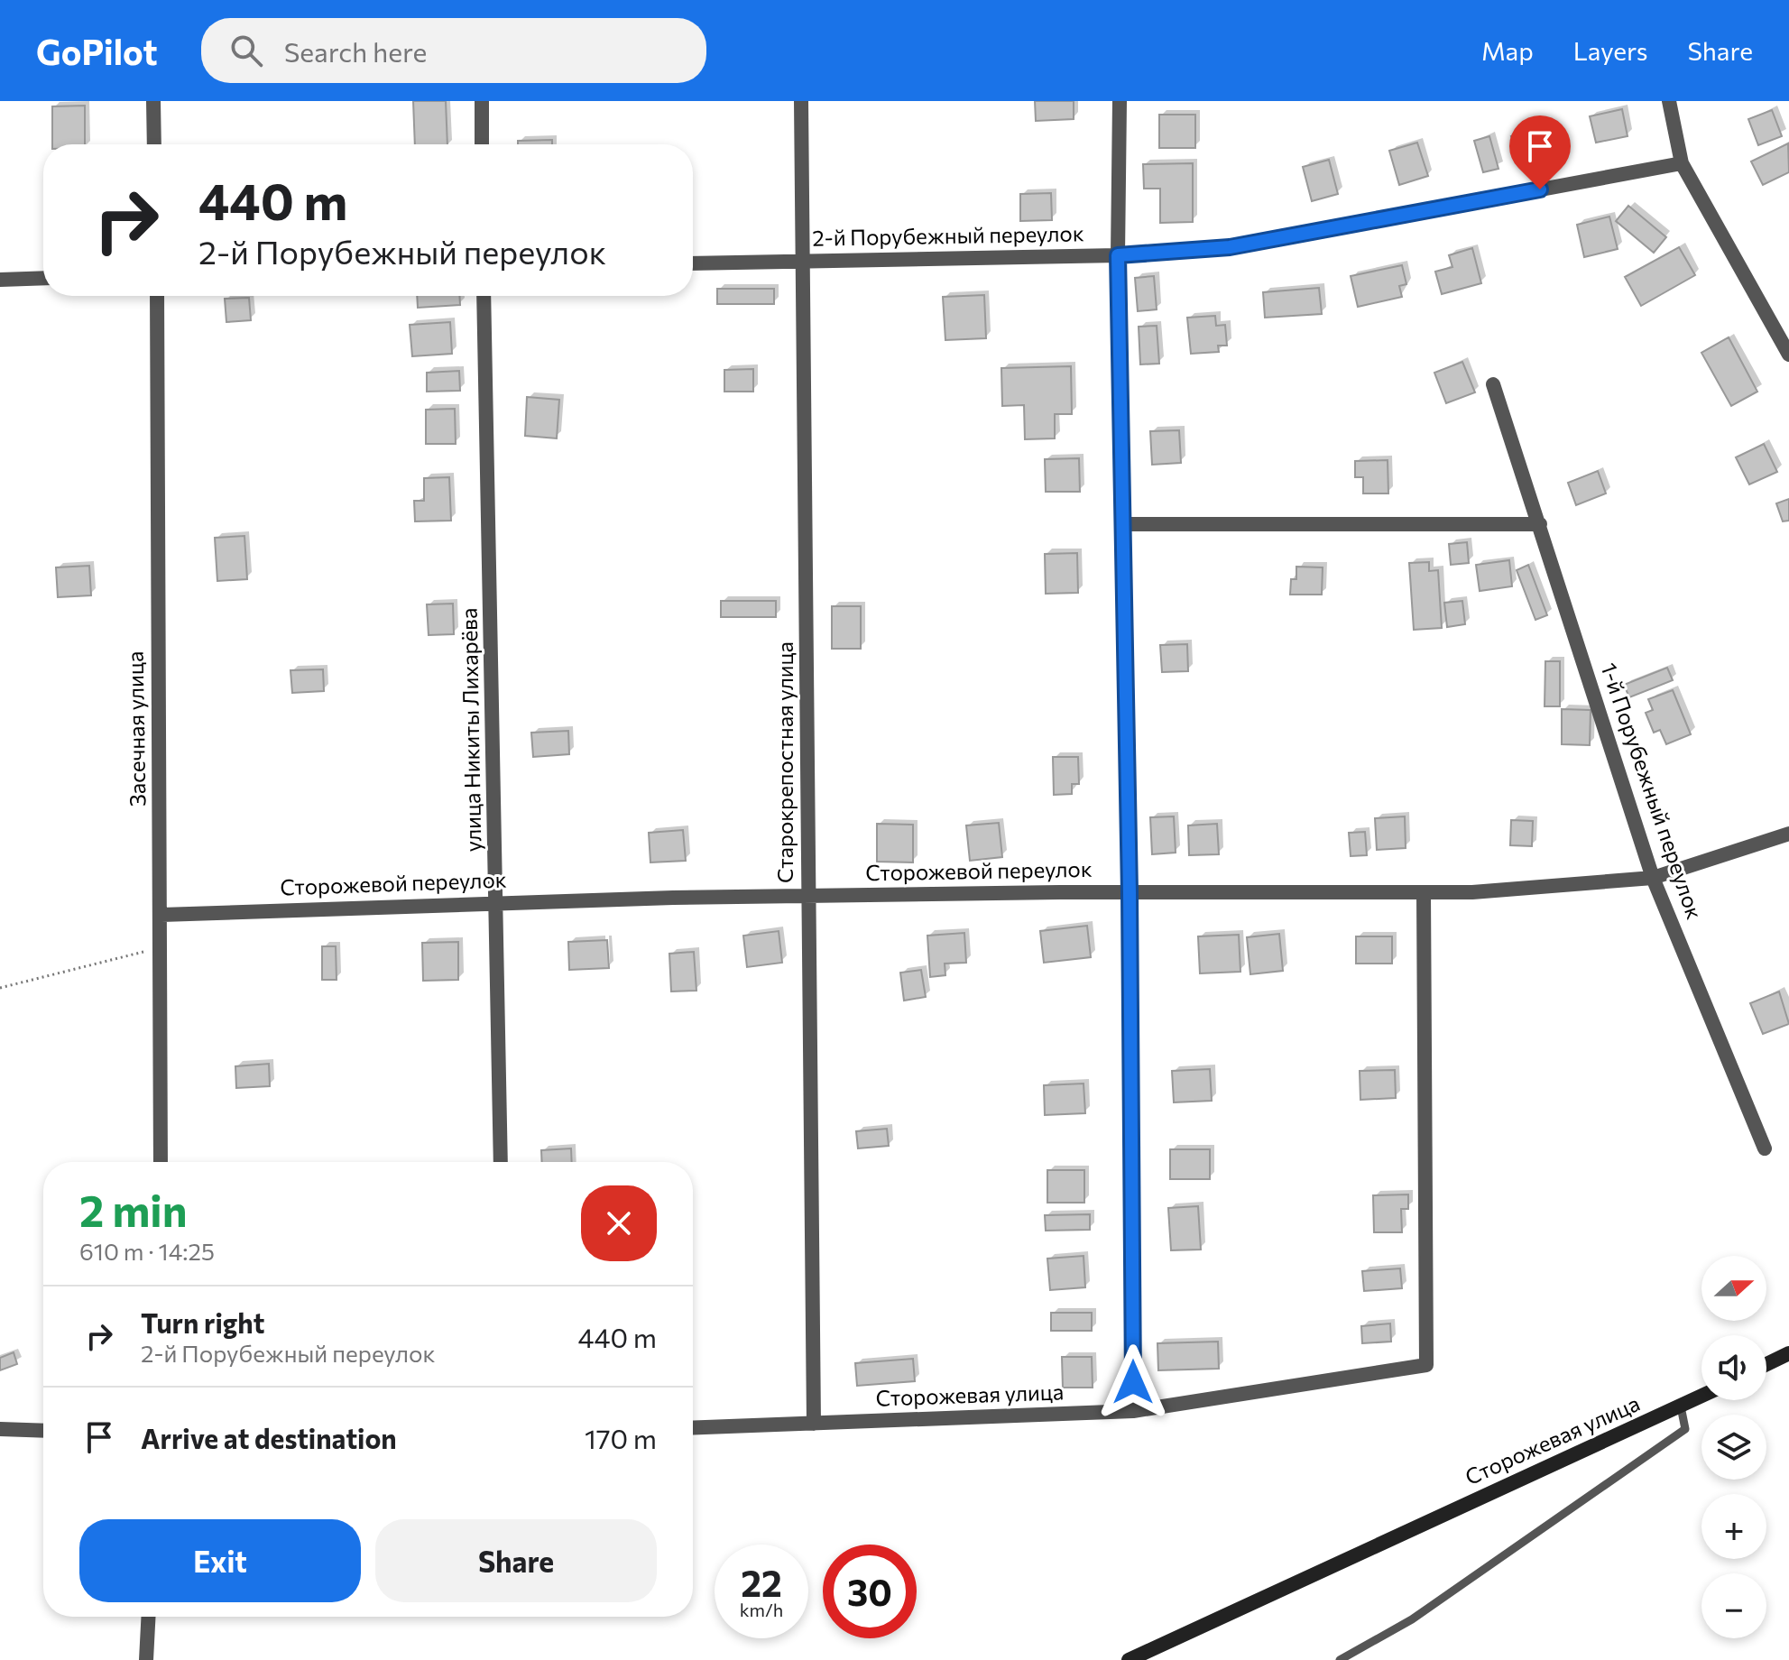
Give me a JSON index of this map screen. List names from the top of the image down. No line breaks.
{"streets":{"main road":["Сторожевая улица"],"street":["2-й Порубежный переулок","Засечная улица","улица Никиты Лихарёва","Старокрепостная улица","1-й Порубежный переулок","Сторожевой переулок"]},"crossings":[["2-й Порубежный переулок","Старокрепостная улица"],["Засечная улица","Сторожевой переулок"],["улица Никиты Лихарёва","Сторожевой переулок"],["Старокрепостная улица","Сторожевой переулок"],["Старокрепостная улица","Сторожевая улица"],["1-й Порубежный переулок","Сторожевой переулок"],["Сторожевой переулок","Сторожевая улица"]],"north":"right","page":{"header":"GoPilot","search":"Search here","nav":["Map","Layers","Share"],"turn":["440 m","2-й Порубежный переулок"],"heading":["2 min","610 m · 14:25"],"map_buttons":["+","−"],"list":[{"name":"Turn right","note":"2-й Порубежный переулок","value":"440 m"},{"name":"Arrive at destination","value":"170 m"}],"buttons":["Exit","Share"],"speed":"22 km/h","limit":"30"}}
